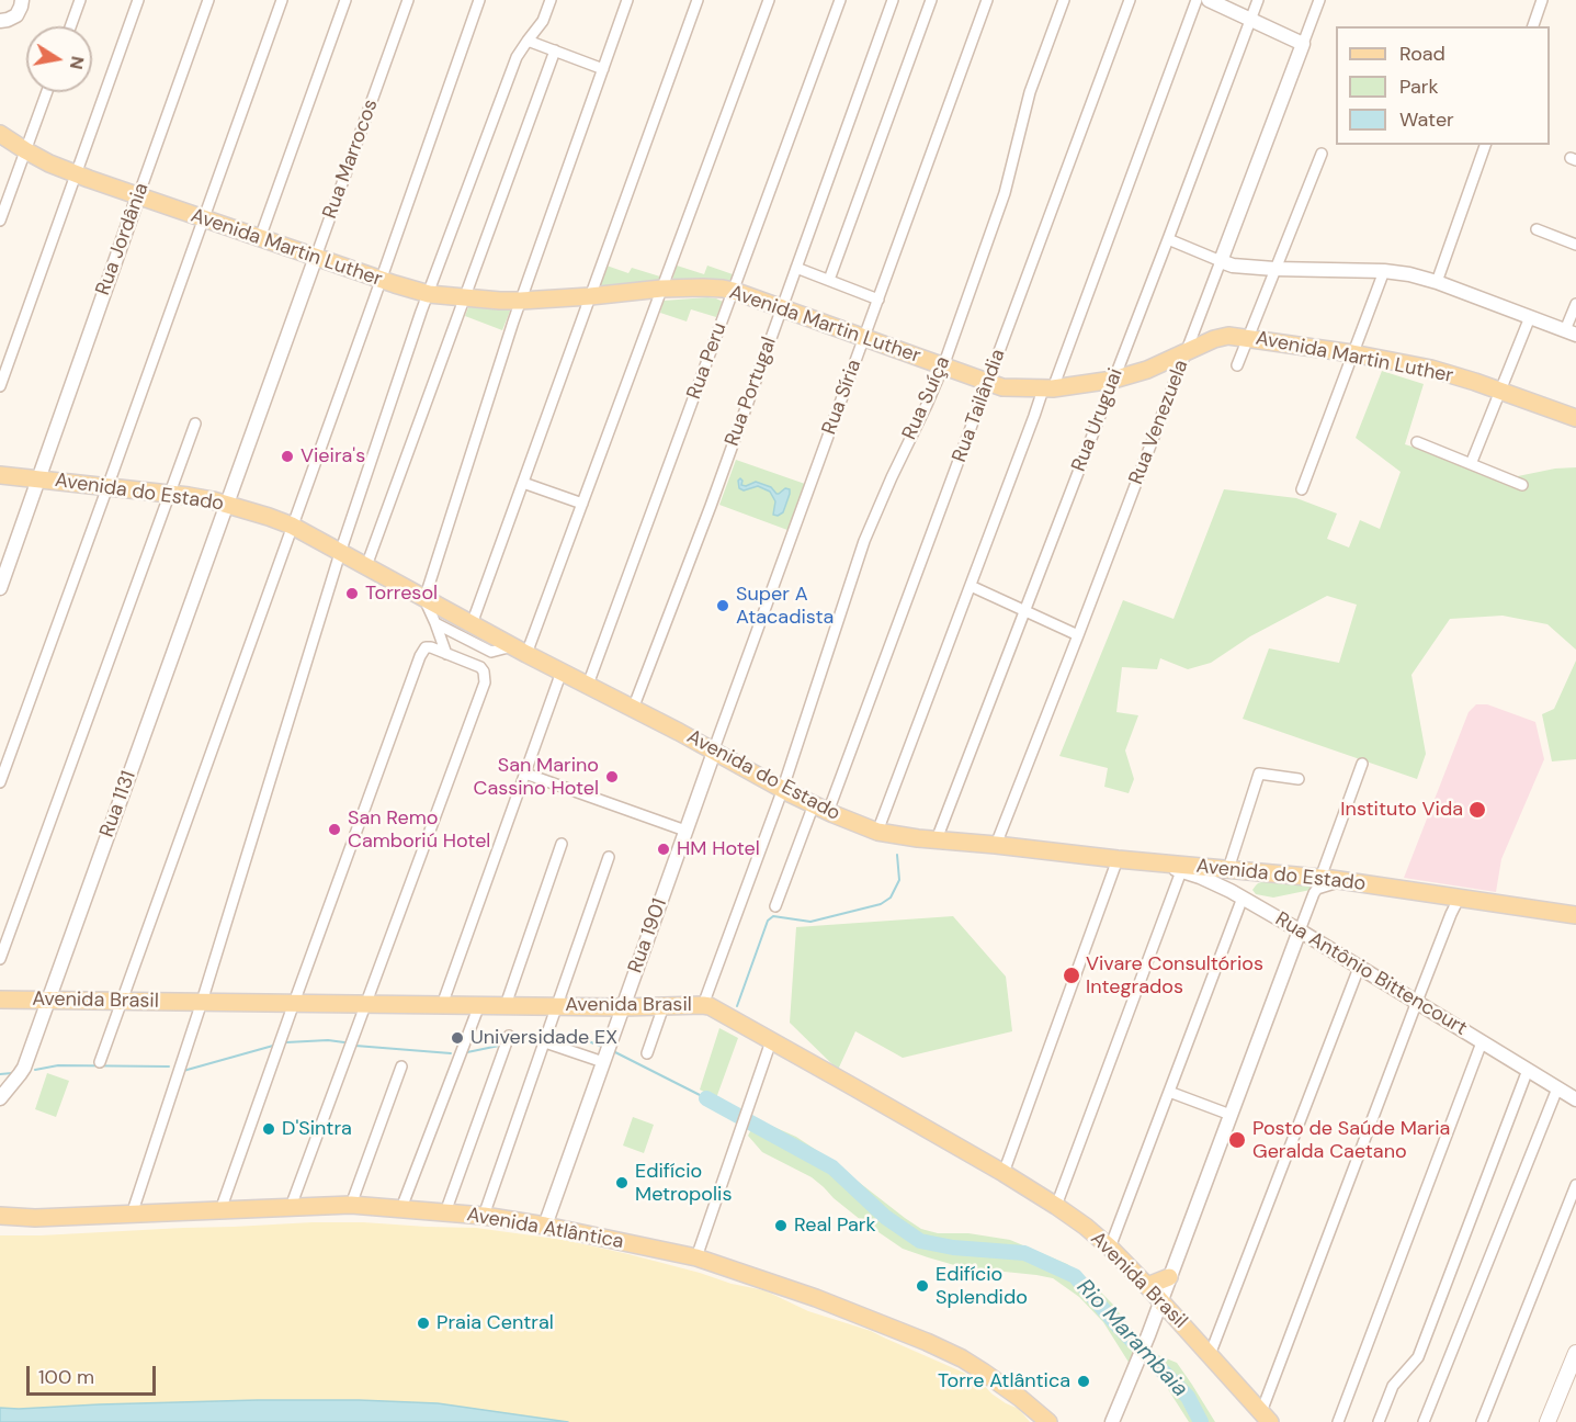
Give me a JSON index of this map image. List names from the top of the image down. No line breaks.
{"streets":{"main road":["Avenida Martin Luther","Avenida do Estado","Avenida Brasil","Avenida Atlântica"],"street":["Rua Marrocos","Rua Jordânia","Rua Peru","Rua Portugal","Rua Síria","Rua Suíça","Rua Tailândia","Rua Uruguai","Rua Venezuela","Rua 1131","Rua 1901","Rua Antônio Bittencourt"]},"crossings":[["Rua Marrocos","Avenida Martin Luther"],["Rua Marrocos","Avenida do Estado"],["Rua Marrocos","Rua 1131"],["Rua Jordânia","Avenida Martin Luther"],["Rua Jordânia","Avenida do Estado"],["Avenida Martin Luther","Rua Peru"],["Avenida Martin Luther","Rua Portugal"],["Avenida Martin Luther","Rua Síria"],["Avenida Martin Luther","Rua Suíça"],["Avenida Martin Luther","Rua Tailândia"],["Avenida Martin Luther","Rua Uruguai"],["Avenida Martin Luther","Rua Venezuela"],["Rua Peru","Avenida do Estado"],["Rua Portugal","Avenida do Estado"],["Rua Síria","Avenida do Estado"],["Rua Síria","Rua 1901"],["Rua Suíça","Avenida do Estado"],["Rua Suíça","Avenida Brasil"],["Rua Tailândia","Avenida do Estado"],["Rua Uruguai","Avenida do Estado"],["Rua Venezuela","Avenida do Estado"],["Avenida do Estado","Rua 1131"],["Avenida do Estado","Rua 1901"],["Avenida do Estado","Rua Antônio Bittencourt"],["Rua 1131","Avenida Brasil"],["Rua 1901","Avenida Brasil"],["Rua 1901","Avenida Atlântica"]],"water":["Rio Marambaia"],"places":["Vieira's","Torresol","Super A Atacadista","San Marino Cassino Hotel","Instituto Vida","San Remo Camboriú Hotel","HM Hotel","Vivare Consultórios Integrados","Universidade EX","D'Sintra","Posto de Saúde Maria Geralda Caetano","Edifício Metropolis","Real Park","Edifício Splendido","Praia Central","Torre Atlântica"],"legend":["Road","Park","Water"],"scale_bar":"100 m","north":"right"}
